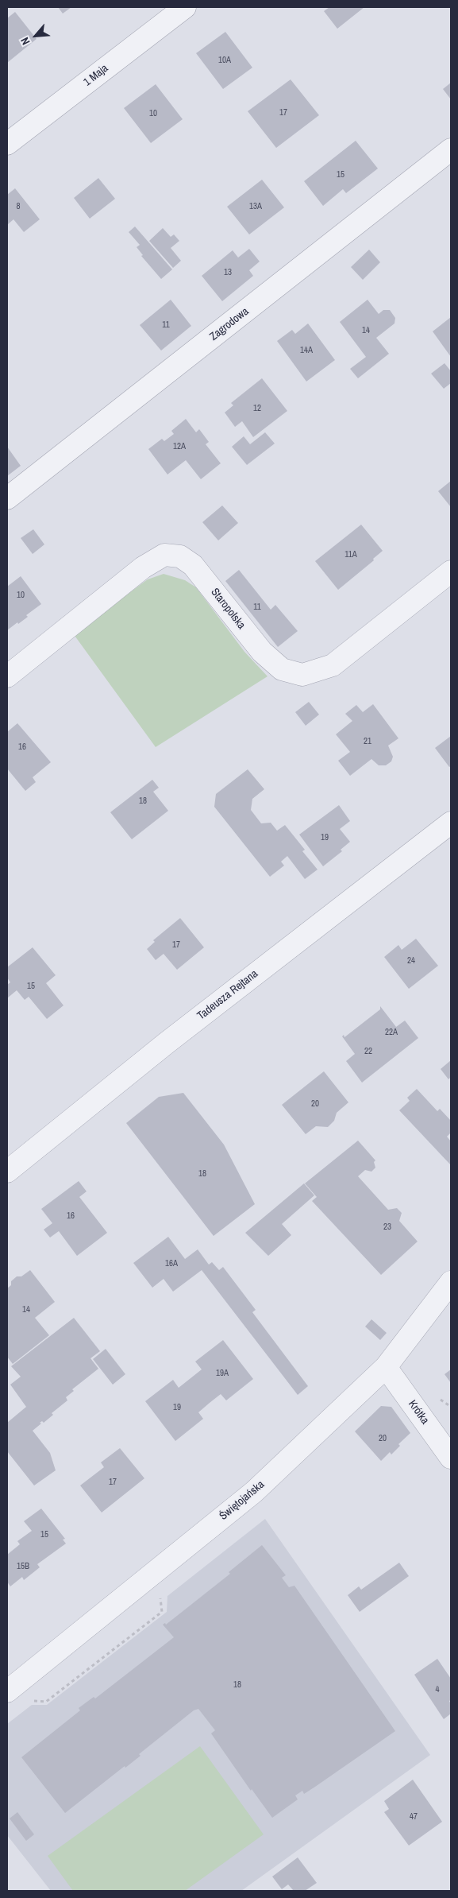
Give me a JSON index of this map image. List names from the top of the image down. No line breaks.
{"streets":{"street":["1 Maja","Zagrodowa","Staropolska","Tadeusza Rejtana","Krótka","Świętojańska"]},"crossings":[["Krótka","Świętojańska"]],"house_numbers":["10A","17","10","15","8","13A","13","11","14","14A","12","12A","11A","10","11","21","16","18","19","17","24","15","22A","22","20","18","16","23","16A","14","19A","19","20","17","15","15B","18","4","47"],"north":"bottom left"}
